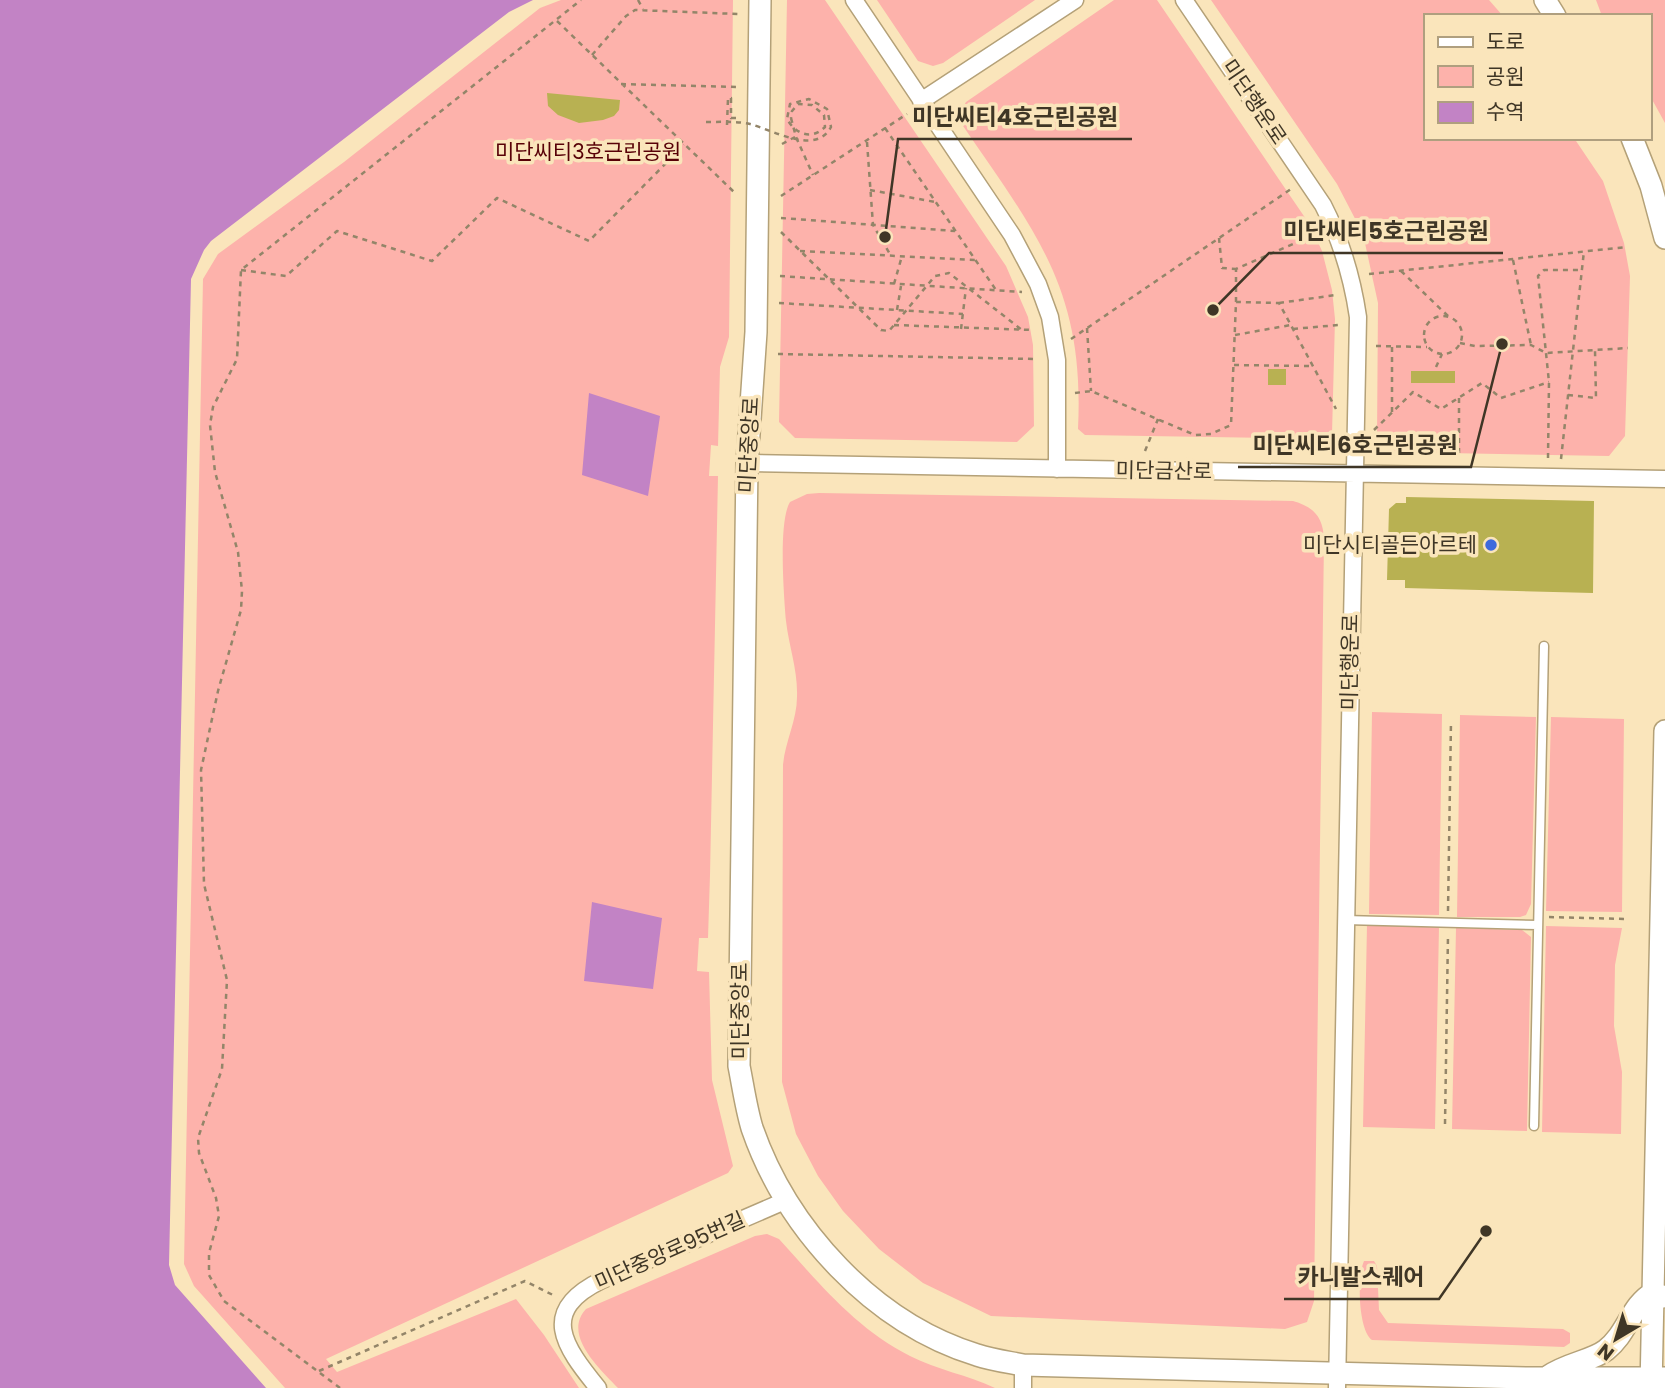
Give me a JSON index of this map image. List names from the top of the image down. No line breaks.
{"streets":{"street":["미단행운로","미단중앙로","미단금산로","미단중앙로95번길"]},"crossings":[["미단행운로","미단중앙로"],["미단행운로","미단금산로"],["미단중앙로","미단금산로"],["미단중앙로","미단중앙로95번길"]],"parks":["미단씨티3호근린공원"],"places":["미단씨티4호근린공원","미단씨티5호근린공원","미단씨티6호근린공원","미단시티골든아르테","카니발스퀘어"],"legend":["도로","공원","수역"],"north":"bottom left"}
